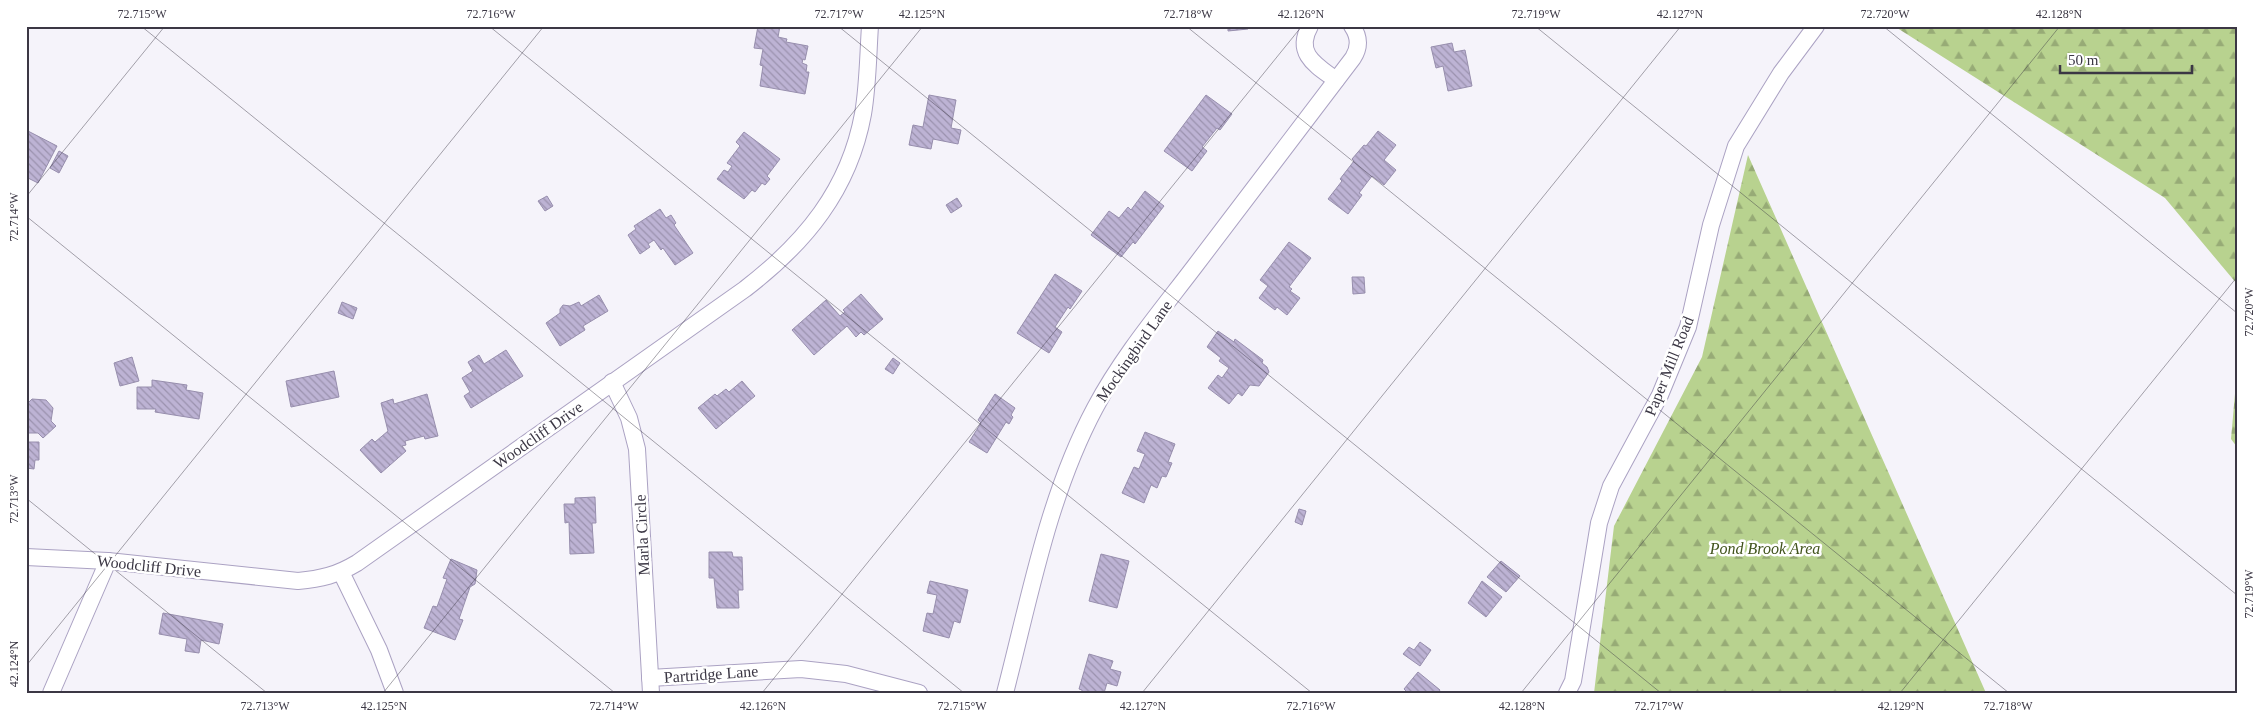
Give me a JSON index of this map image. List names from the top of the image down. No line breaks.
{"streets":{"street":["Mockingbird Lane","Paper Mill Road","Woodcliff Drive","Marla Circle","Partridge Lane"]},"crossings":[["Woodcliff Drive","Marla Circle"],["Marla Circle","Partridge Lane"]],"parks":["Pond Brook Area"],"scale_bar":"50 m","coordinates":["72.715°W","72.716°W","72.717°W","42.125°N","72.718°W","42.126°N","72.719°W","42.127°N","72.720°W","42.128°N","72.714°W","72.713°W","42.124°N","42.129°N"]}
